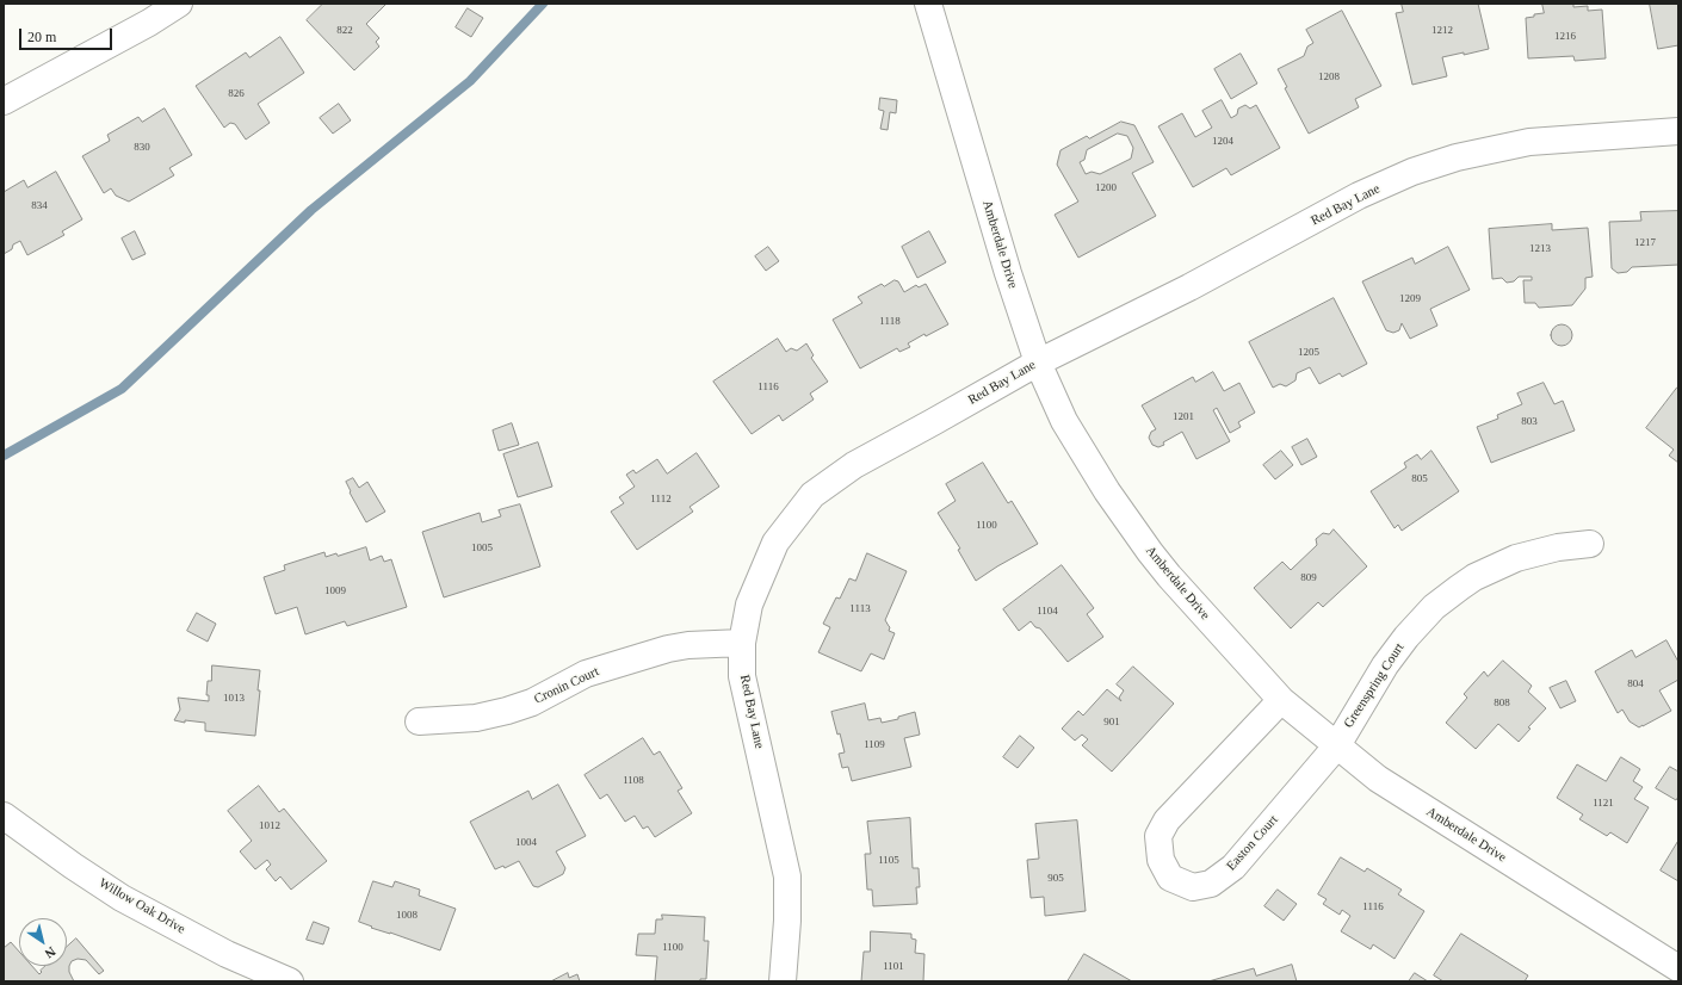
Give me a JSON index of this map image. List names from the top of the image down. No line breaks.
{"streets":{"street":["Red Bay Lane","Amberdale Drive","Cronin Court","Greenspring Court","Easton Court","Willow Oak Drive"]},"crossings":[["Red Bay Lane","Amberdale Drive"],["Red Bay Lane","Cronin Court"],["Amberdale Drive","Greenspring Court"],["Amberdale Drive","Easton Court"],["Greenspring Court","Easton Court"]],"house_numbers":["822","1212","1216","1208","826","1204","830","1200","834","1217","1213","1209","1118","1205","1116","1201","803","805","1112","1100","1005","809","1009","1113","1104","804","1013","808","901","1109","1108","1121","1012","1004","1105","905","1116","1008","1100","1101"],"scale_bar":"20 m","north":"bottom right"}
